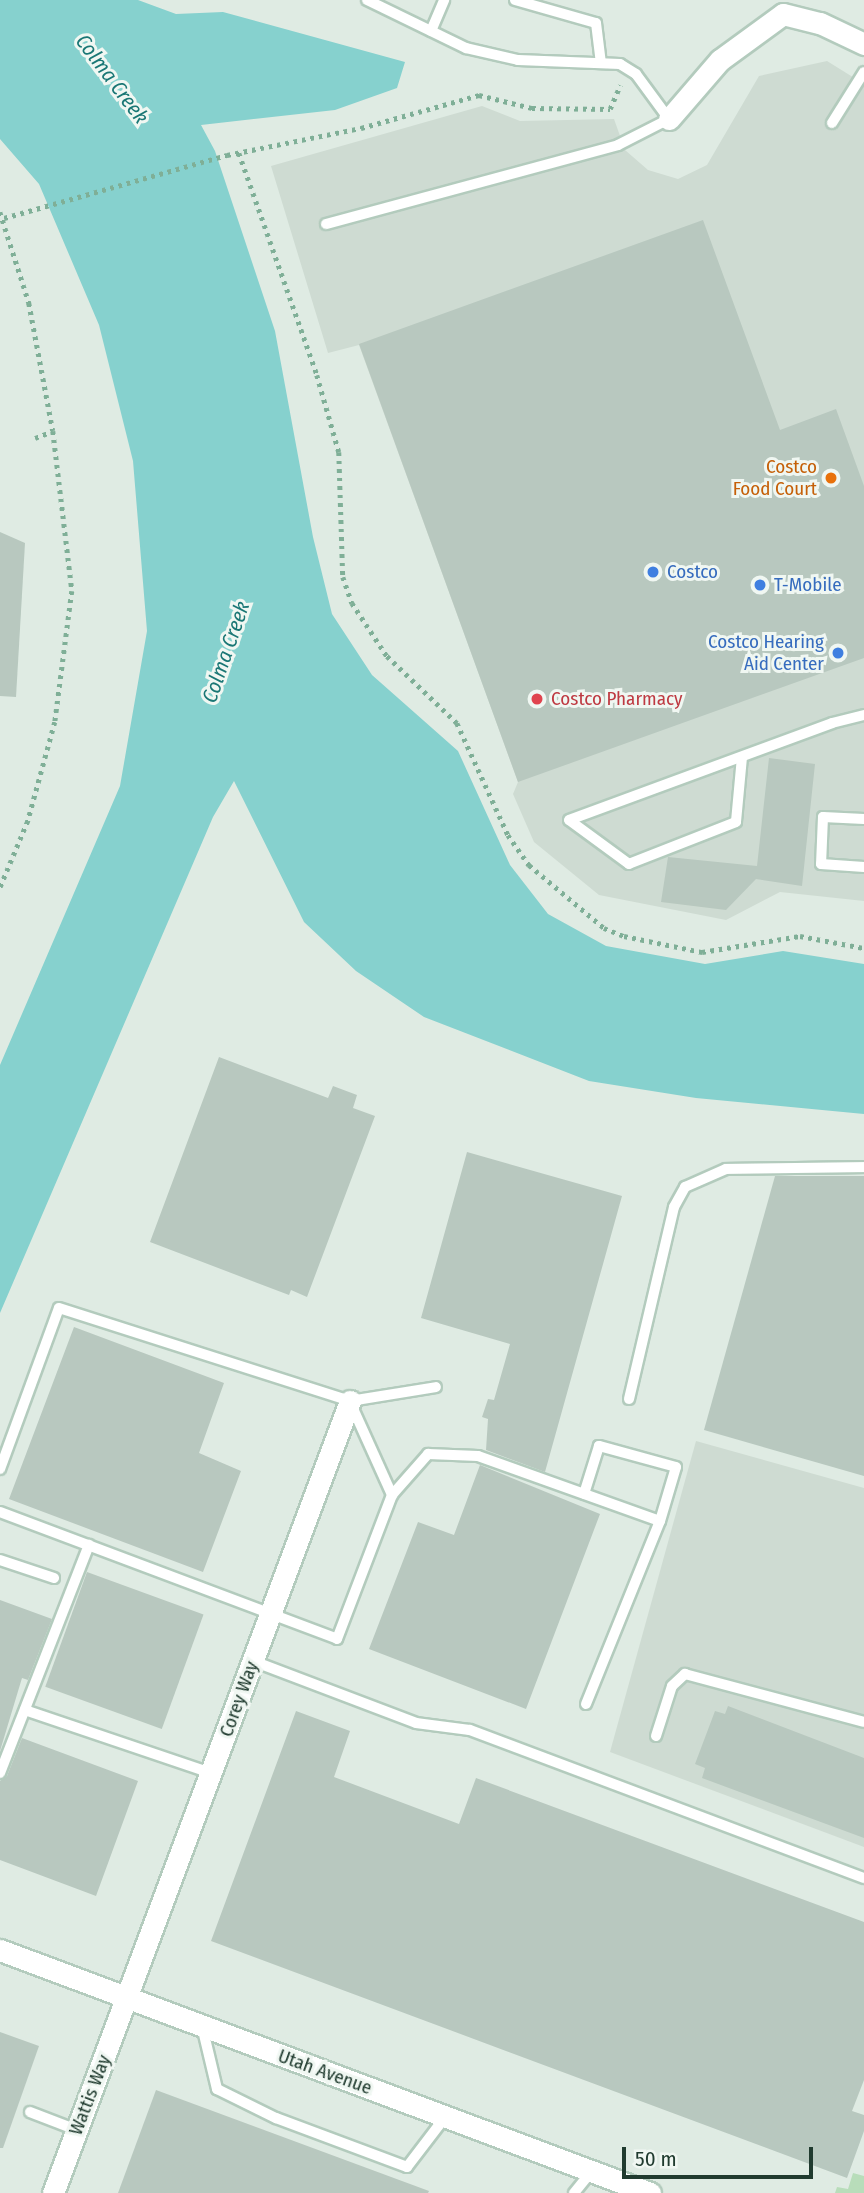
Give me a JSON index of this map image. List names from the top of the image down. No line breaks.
{"streets":{"street":["Corey Way","Utah Avenue","Wattis Way"]},"crossings":[["Corey Way","Utah Avenue"],["Corey Way","Wattis Way"],["Utah Avenue","Wattis Way"]],"water":["Colma Creek"],"places":["Costco Food Court","Costco","T-Mobile","Costco Hearing Aid Center","Costco Pharmacy"],"scale_bar":"50 m"}
